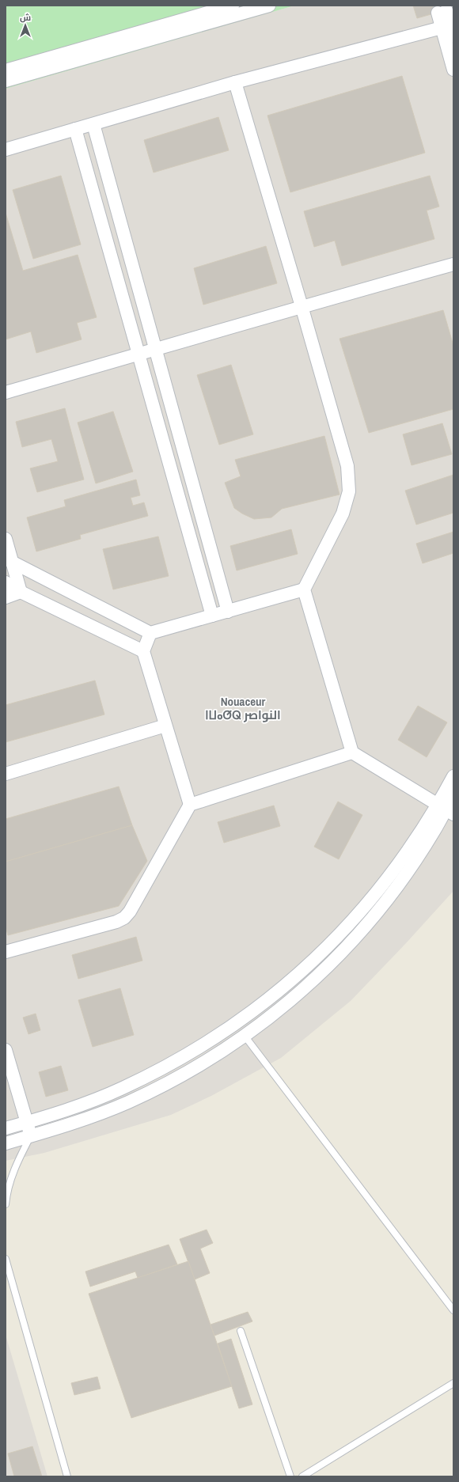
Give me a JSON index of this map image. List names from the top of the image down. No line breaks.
{"districts":["Nouaceur ⵏⵡⴰⵚⵕ النواصر"],"north":"top"}
